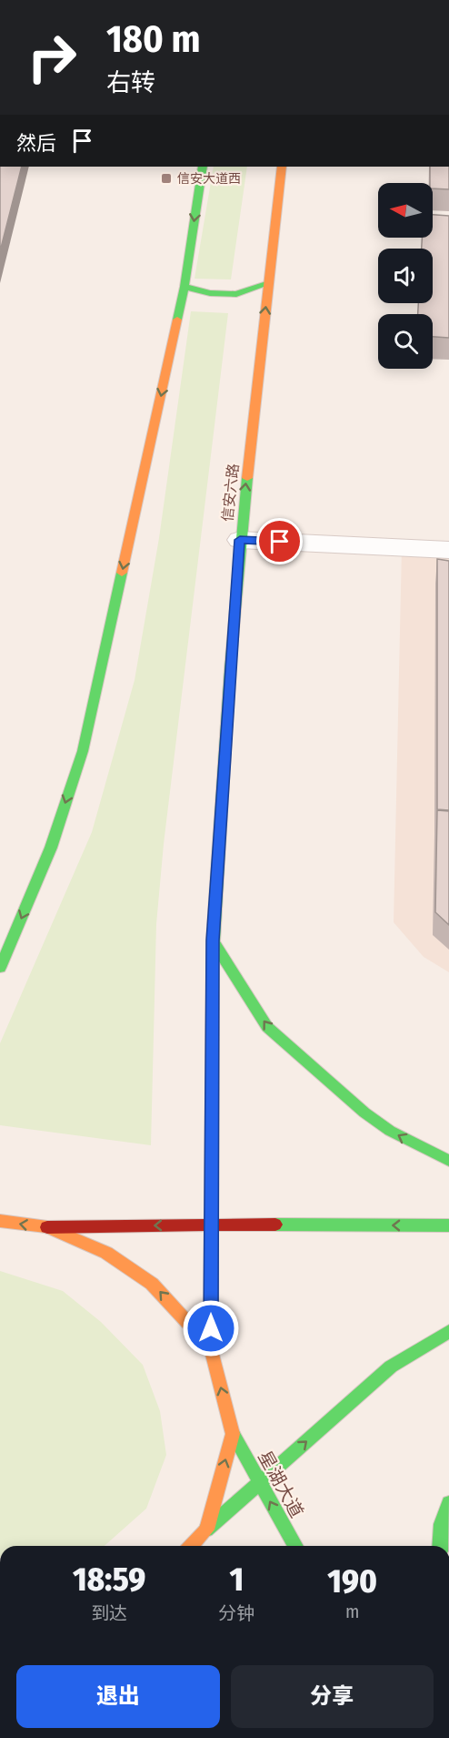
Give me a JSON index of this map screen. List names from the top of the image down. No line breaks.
{"streets":{"main road":["信安六路","星湖大道"]},"crossings":[["信安六路","星湖大道"]],"one_way":["星湖大道"],"places":{"transit":["信安大道西"]},"north":"left","page":{"turn":["180 m","右转"],"then":"然后","eta":["18:59","到达","1","分钟","190","m"],"buttons":["退出","分享"]}}
